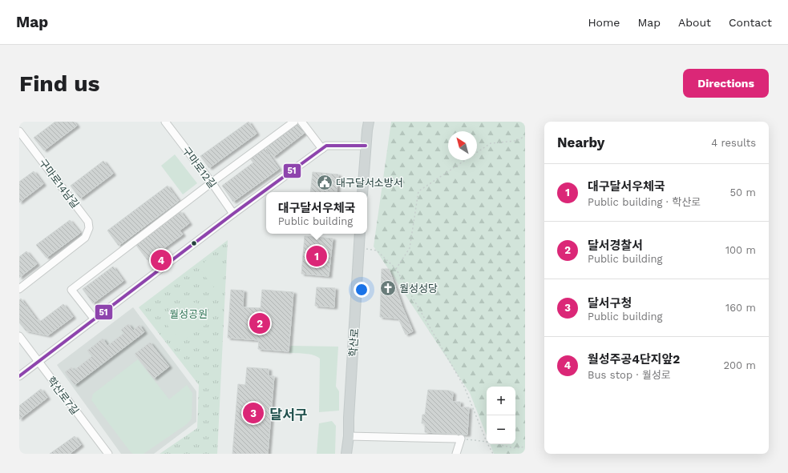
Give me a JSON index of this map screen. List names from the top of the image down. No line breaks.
{"streets":{"main road":["학산로"],"street":["구마로12길","구마로14남길","학산로7길"]},"districts":["달서구"],"parks":["월성공원"],"places":{"public building":["대구달서소방서"],"church":["월성성당"]},"lines":["transit line 51"],"north":"top left","page":{"header":"Map","nav":["Home","Map","About","Contact"],"buttons":"Directions","title":"Find us","heading":["Nearby","4 results"],"list":[{"mark":"1","name":"대구달서우체국","note":"Public building · 학산로","value":"50 m"},{"mark":"2","name":"달서경찰서","note":"Public building","value":"100 m"},{"mark":"3","name":"달서구청","note":"Public building","value":"160 m"},{"mark":"4","name":"월성주공4단지앞2","note":"Bus stop · 월성로","value":"200 m"}],"popup":["대구달서우체국","Public building"],"pins":["1","4","2","3"],"map_buttons":["+","−"]}}
